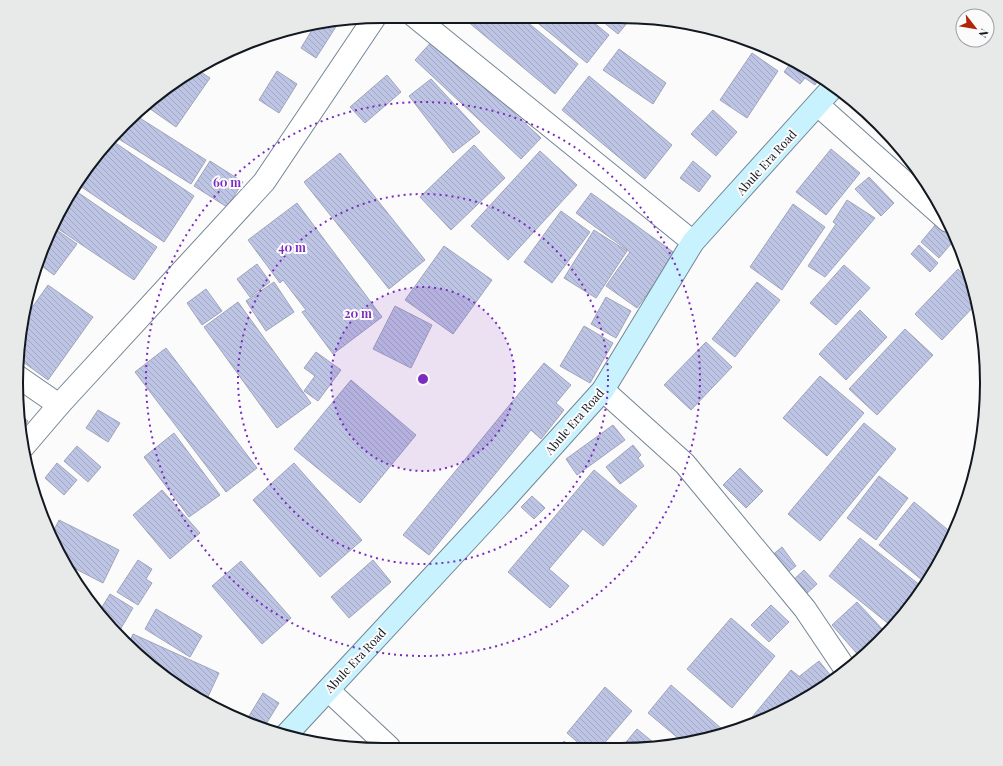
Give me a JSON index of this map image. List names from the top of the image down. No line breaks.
{"streets":{"street":["Abule Era Road"]},"north":"bottom right","rings":["60 m","40 m","20 m"]}
